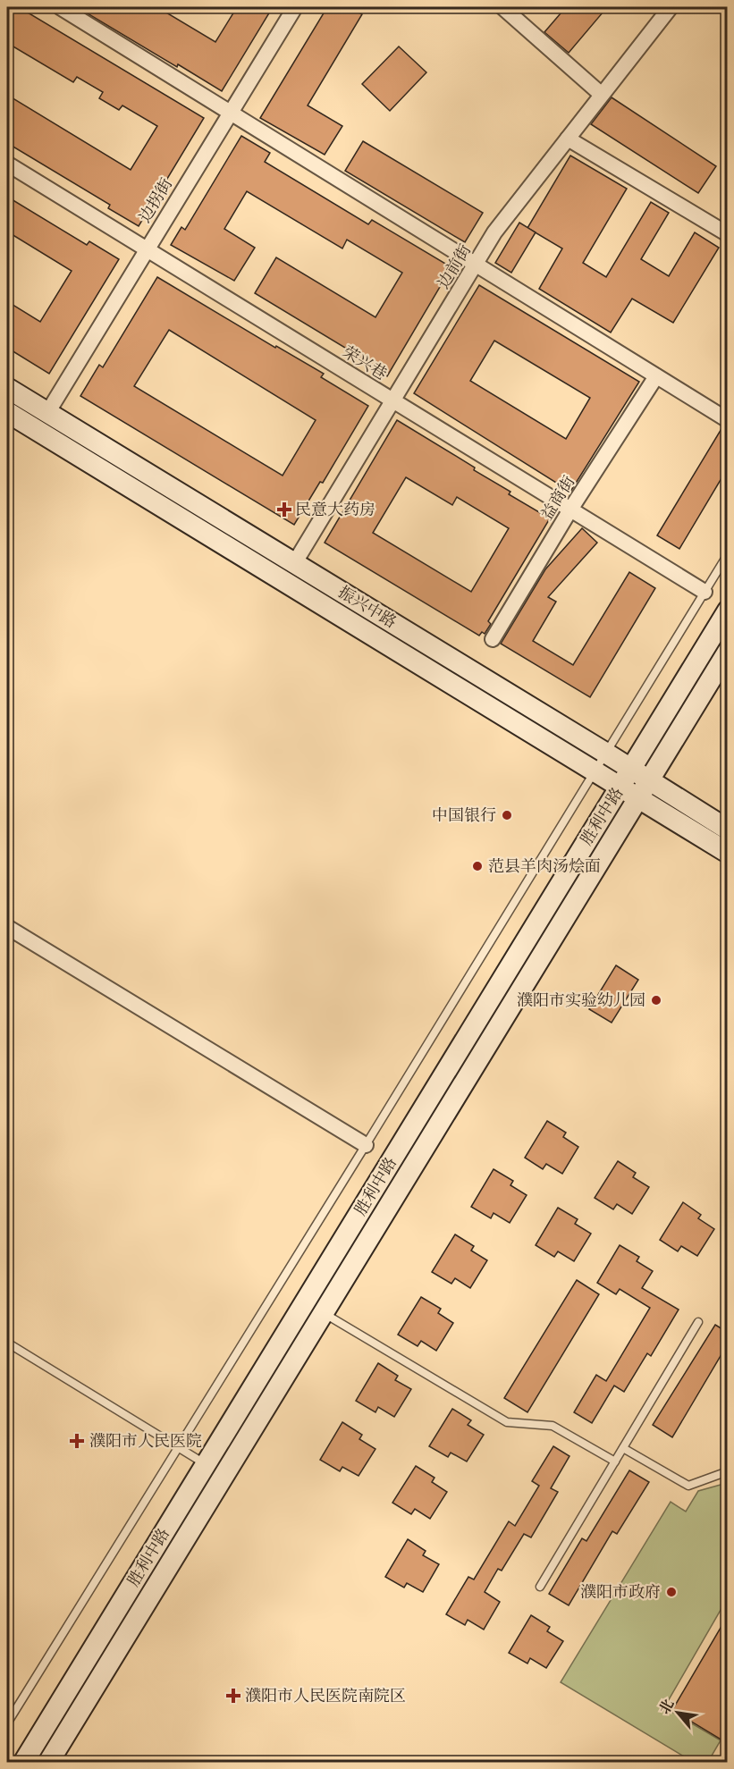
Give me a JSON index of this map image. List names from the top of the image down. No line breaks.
{"streets":{"main road":["振兴中路","胜利中路"],"street":["边拐街","边前街","荣兴巷","益商街"]},"crossings":[["边拐街","荣兴巷"],["边拐街","振兴中路"],["边前街","荣兴巷"],["边前街","振兴中路"],["荣兴巷","益商街"],["振兴中路","胜利中路"]],"places":{"health":["民意大药房","濮阳市人民医院","濮阳市人民医院南院区"],"other":["中国银行","范县羊肉汤烩面","濮阳市实验幼儿园","濮阳市政府"]},"north":"top left"}
